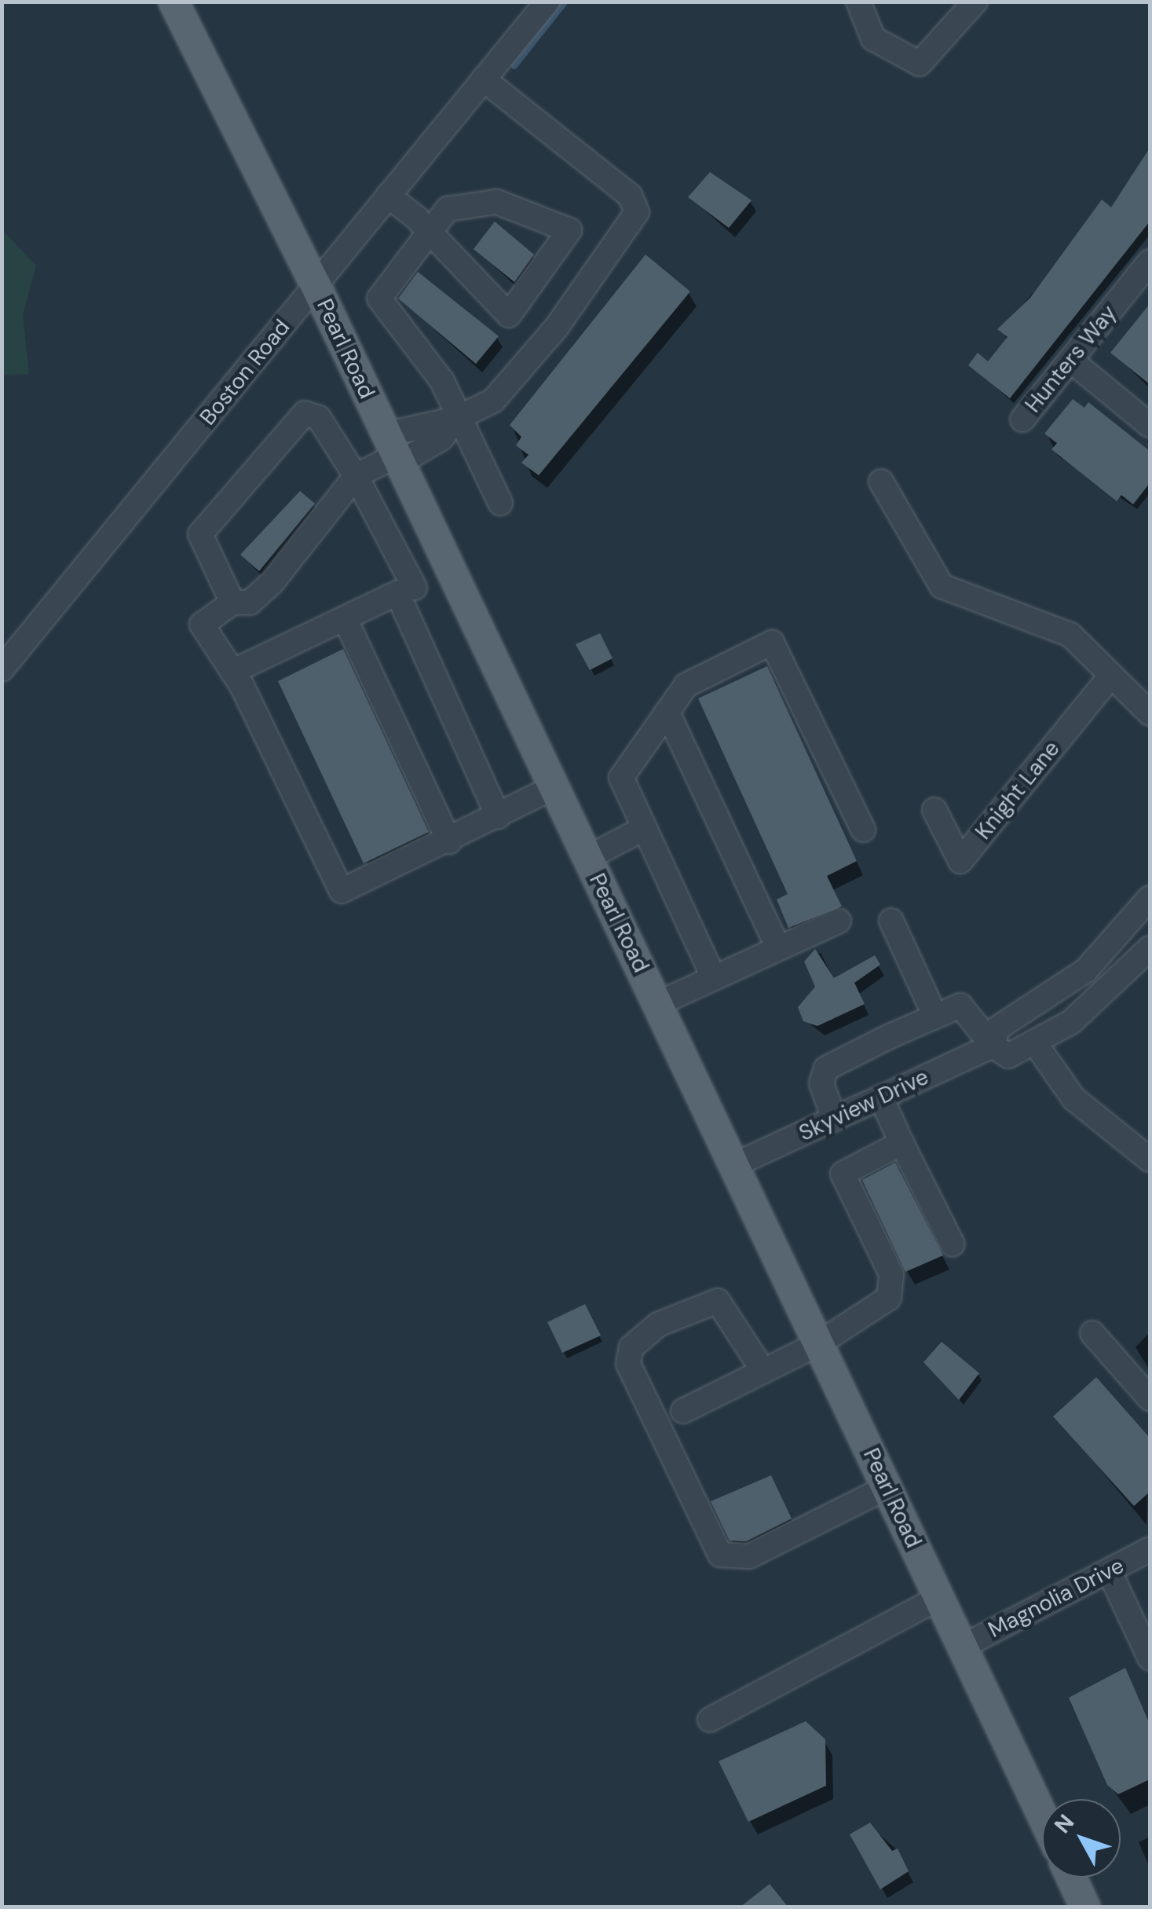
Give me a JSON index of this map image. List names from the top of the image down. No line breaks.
{"streets":{"main road":["Pearl Road"],"street":["Hunters Way","Boston Road","Knight Lane","Skyview Drive","Magnolia Drive"]},"crossings":[["Pearl Road","Boston Road"],["Pearl Road","Skyview Drive"],["Pearl Road","Magnolia Drive"]],"north":"top left"}
